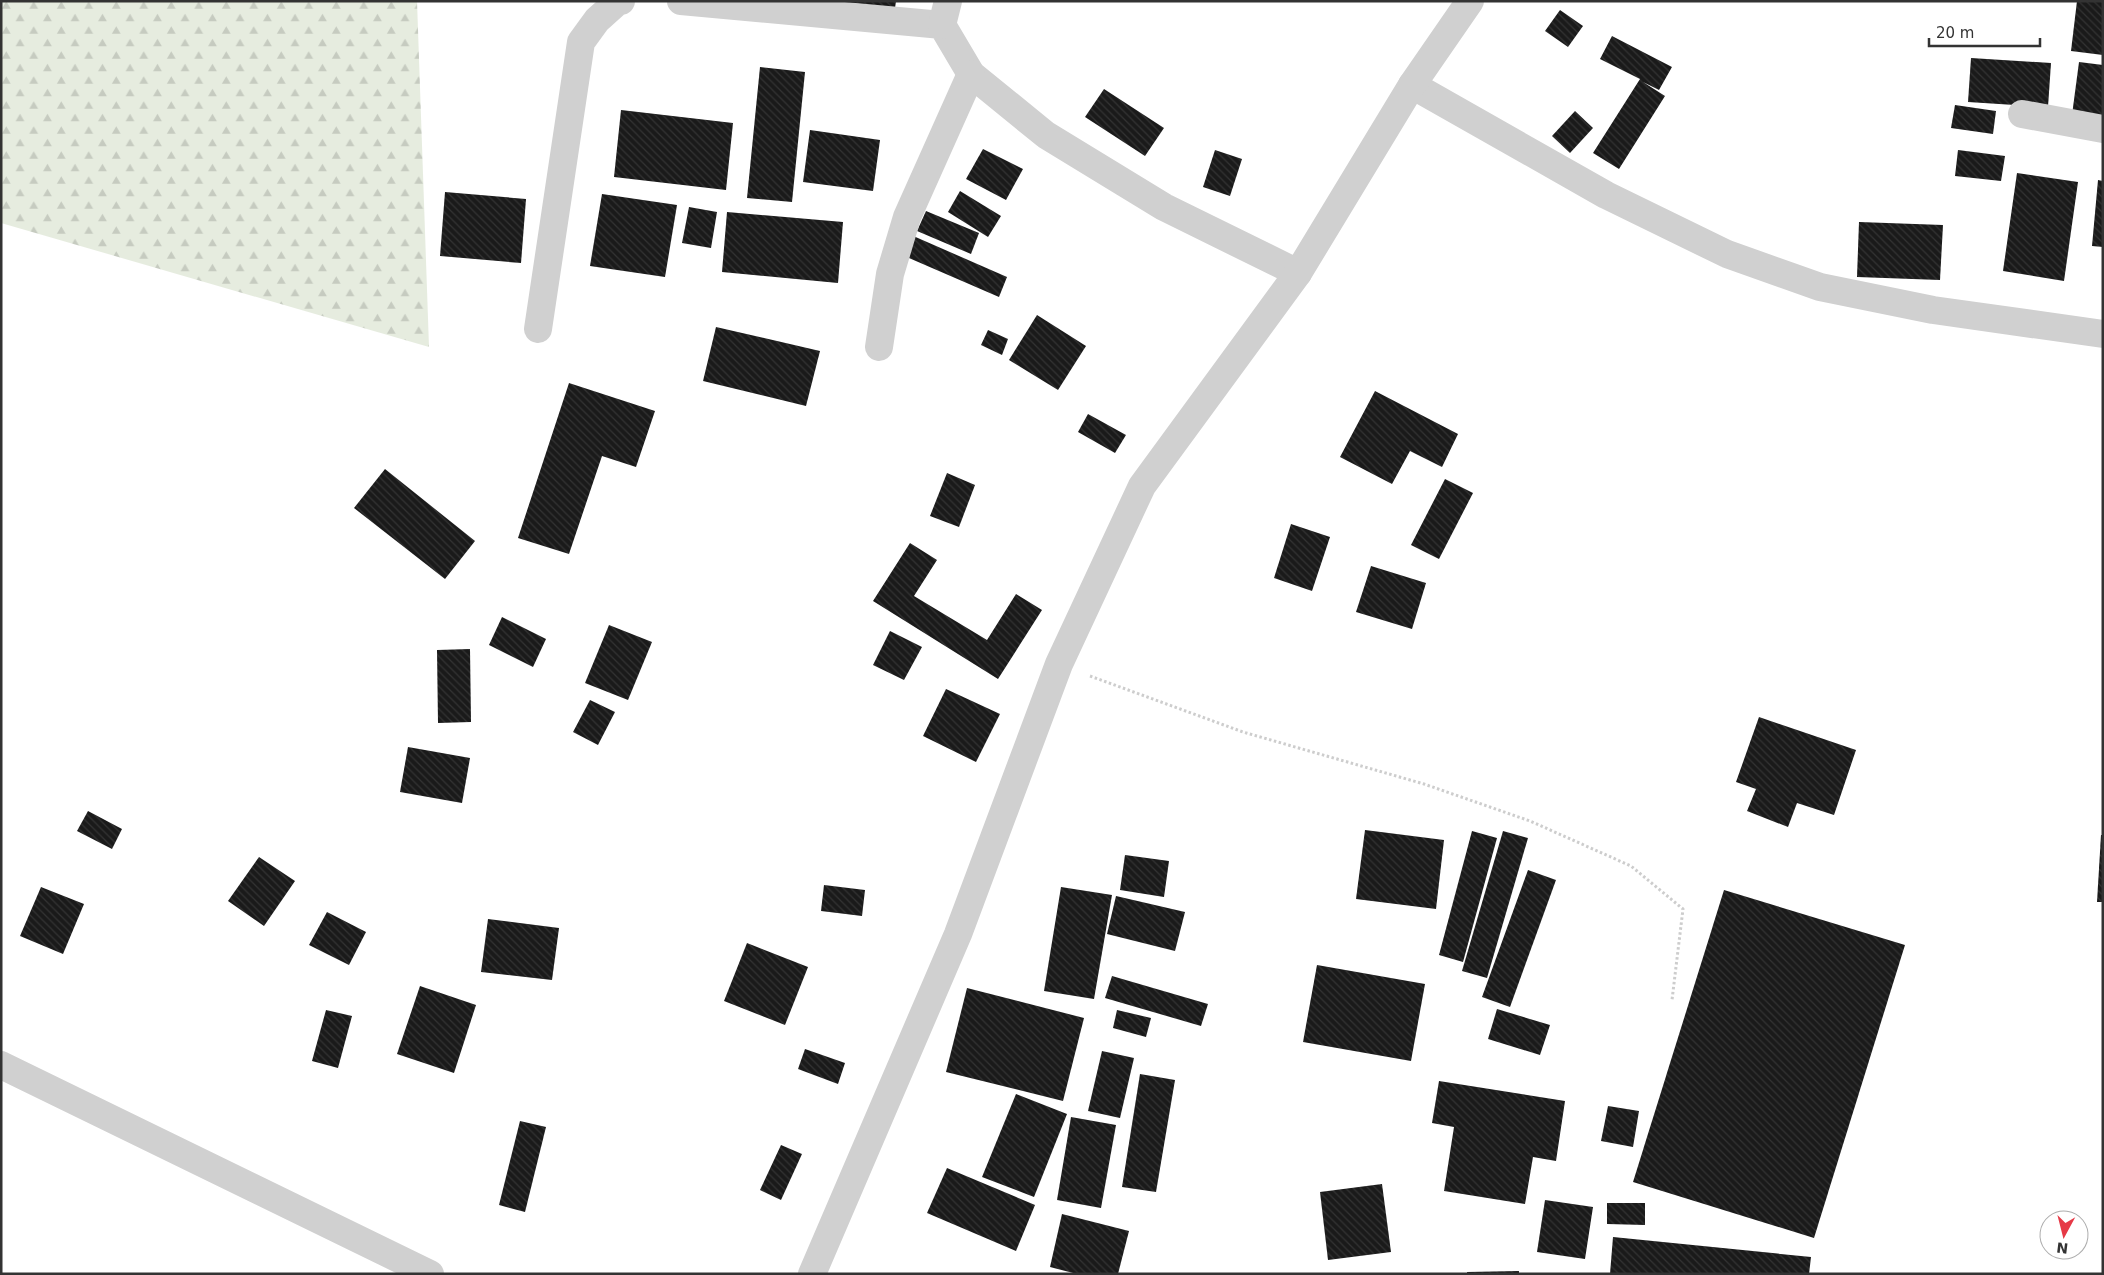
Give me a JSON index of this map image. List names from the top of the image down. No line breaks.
{"scale_bar":"20 m","north":"bottom"}
